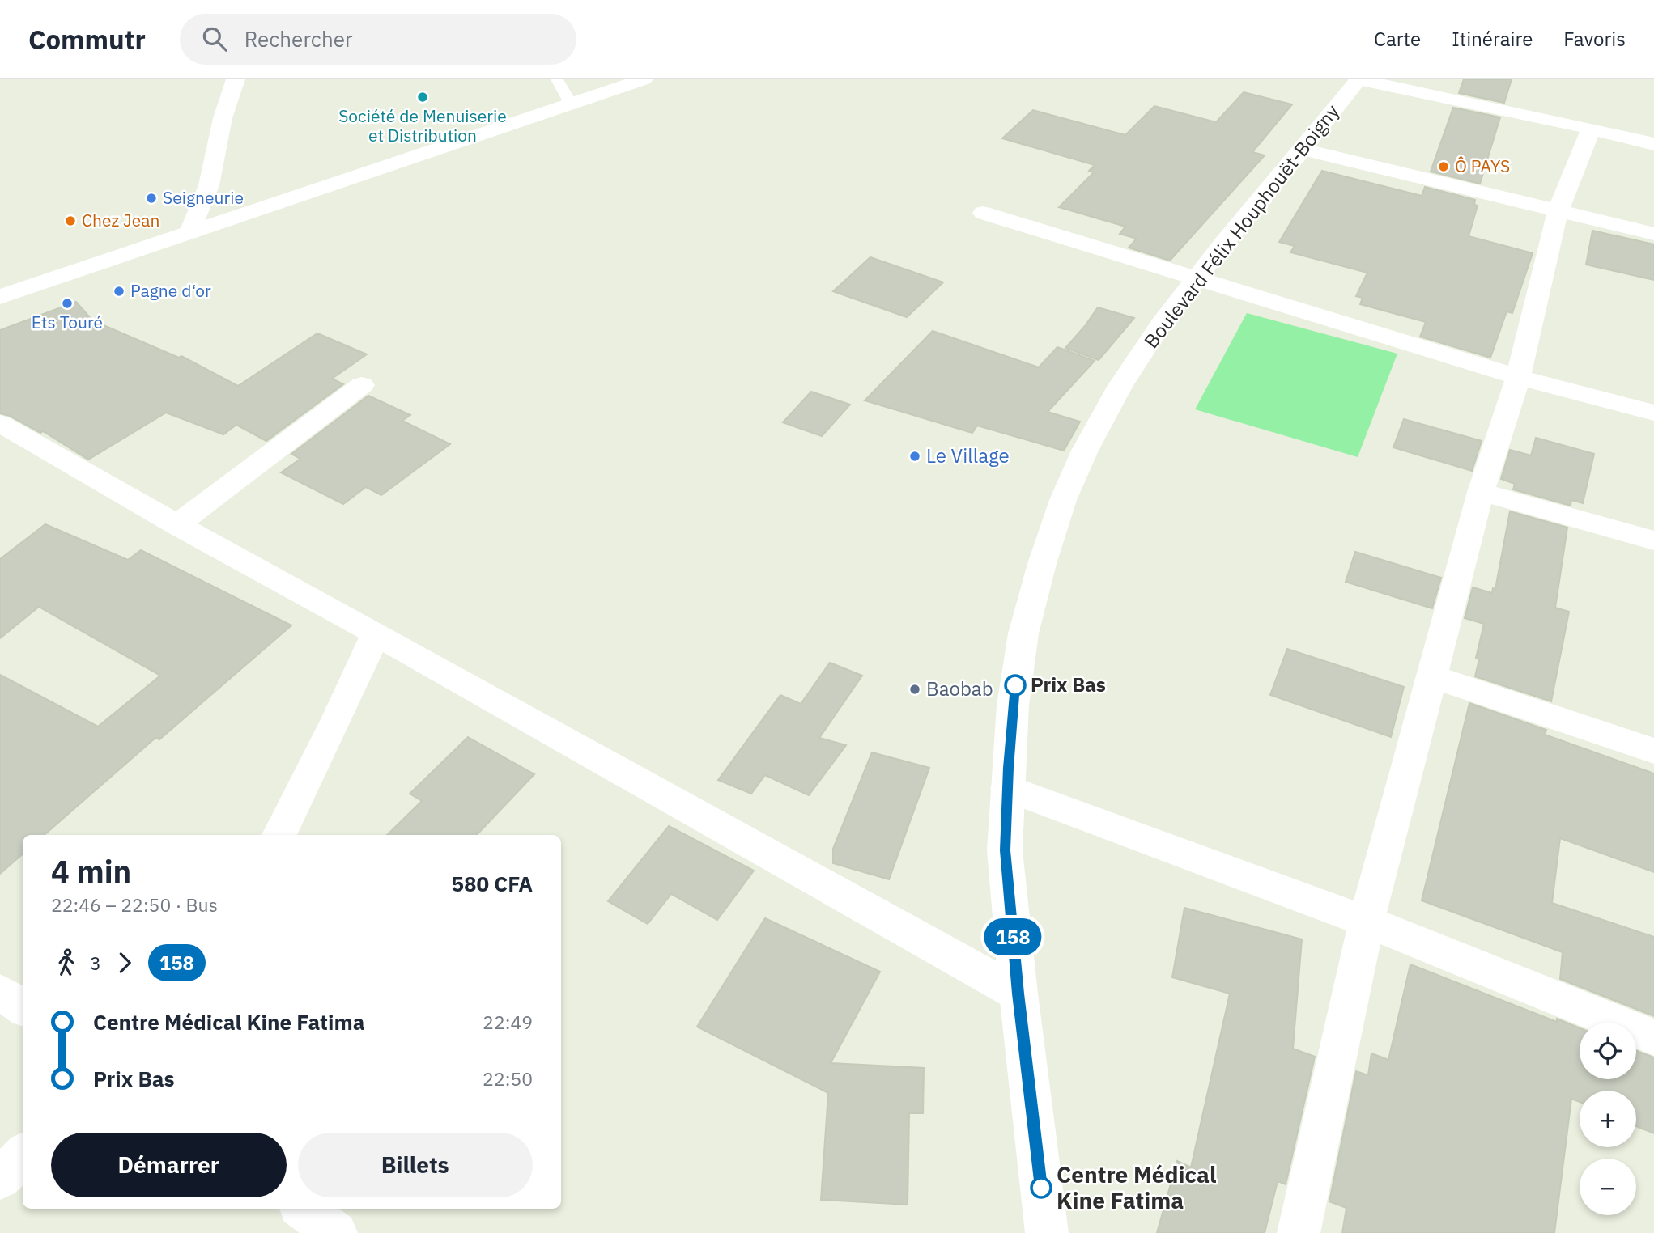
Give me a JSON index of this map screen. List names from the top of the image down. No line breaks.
{"streets":{"street":["Boulevard Félix Houphouët-Boigny"]},"places":["Société de Menuiserie et Distribution","Ô PAYS","Seigneurie","Chez Jean","Pagne d‘or","Ets Touré","Le Village","Prix Bas","Baobab","Centre Médical Kine Fatima"],"lines":["bus line 158"],"page":{"header":"Commutr","search":"Rechercher","nav":["Carte","Itinéraire","Favoris"],"on_map":"158","heading":["4 min","22:46 – 22:50 · Bus","580 CFA"],"legs":["3","158"],"list":[{"name":"Centre Médical Kine Fatima","value":"22:49"},{"name":"Prix Bas","value":"22:50"}],"map_buttons":["+","−"],"buttons":["Démarrer","Billets"]}}
